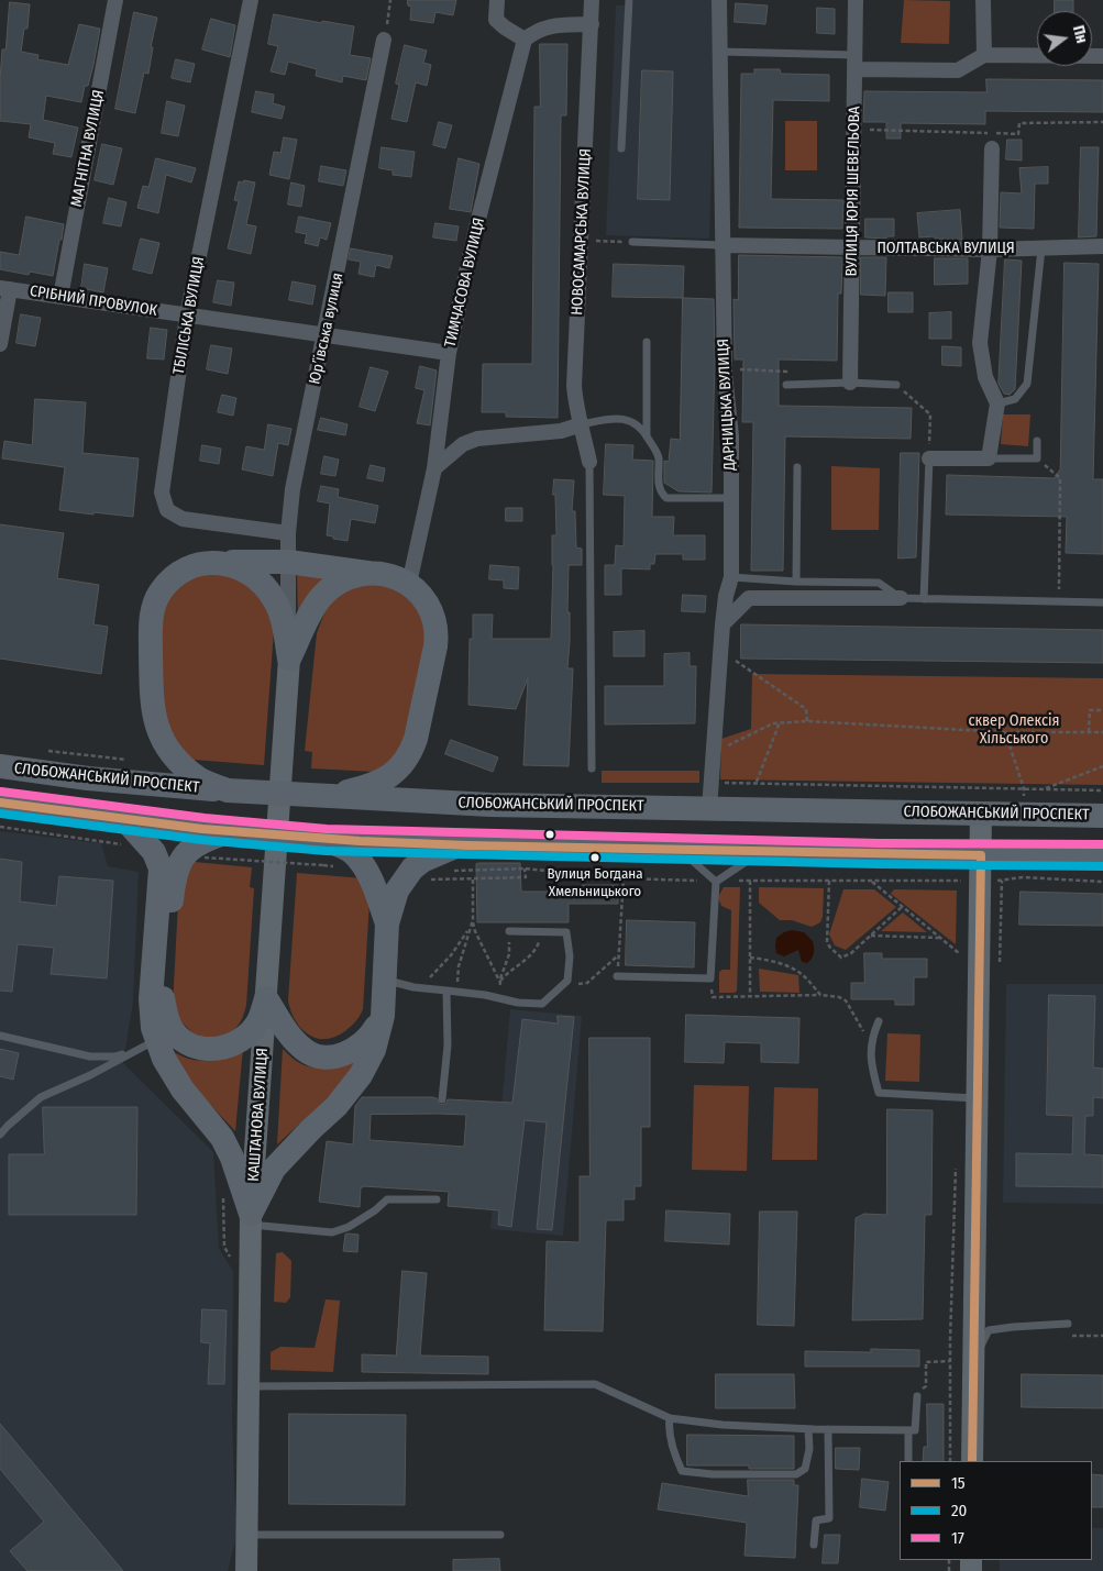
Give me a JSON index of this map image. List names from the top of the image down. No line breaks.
{"streets":{"main road":["СЛОБОЖАНСЬКИЙ ПРОСПЕКТ"],"street":["МАГНІТНА ВУЛИЦЯ","ВУЛИЦЯ ЮРІЯ ШЕВЕЛЬОВА","НОВОСАМАРСЬКА ВУЛИЦЯ","ПОЛТАВСЬКА ВУЛИЦЯ","ТИМЧАСОВА ВУЛИЦЯ","СРІБНИЙ ПРОВУЛОК","ТБІЛІСЬКА ВУЛИЦЯ","Юрʼївська вулиця","ДАРНИЦЬКА ВУЛИЦЯ","КАШТАНОВА ВУЛИЦЯ"]},"crossings":[["МАГНІТНА ВУЛИЦЯ","СРІБНИЙ ПРОВУЛОК"],["ВУЛИЦЯ ЮРІЯ ШЕВЕЛЬОВА","ПОЛТАВСЬКА ВУЛИЦЯ"],["ПОЛТАВСЬКА ВУЛИЦЯ","ДАРНИЦЬКА ВУЛИЦЯ"],["ТИМЧАСОВА ВУЛИЦЯ","СРІБНИЙ ПРОВУЛОК"],["СРІБНИЙ ПРОВУЛОК","ТБІЛІСЬКА ВУЛИЦЯ"],["СРІБНИЙ ПРОВУЛОК","Юрʼївська вулиця"],["ТБІЛІСЬКА ВУЛИЦЯ","Юрʼївська вулиця"],["Юрʼївська вулиця","КАШТАНОВА ВУЛИЦЯ"],["ДАРНИЦЬКА ВУЛИЦЯ","СЛОБОЖАНСЬКИЙ ПРОСПЕКТ"]],"parks":["сквер Олексія Хільського"],"places":["Вулиця Богдана Хмельницького"],"lines":["transit line 17","transit line 15","transit line 20"],"legend":["15","20","17"],"north":"right"}
